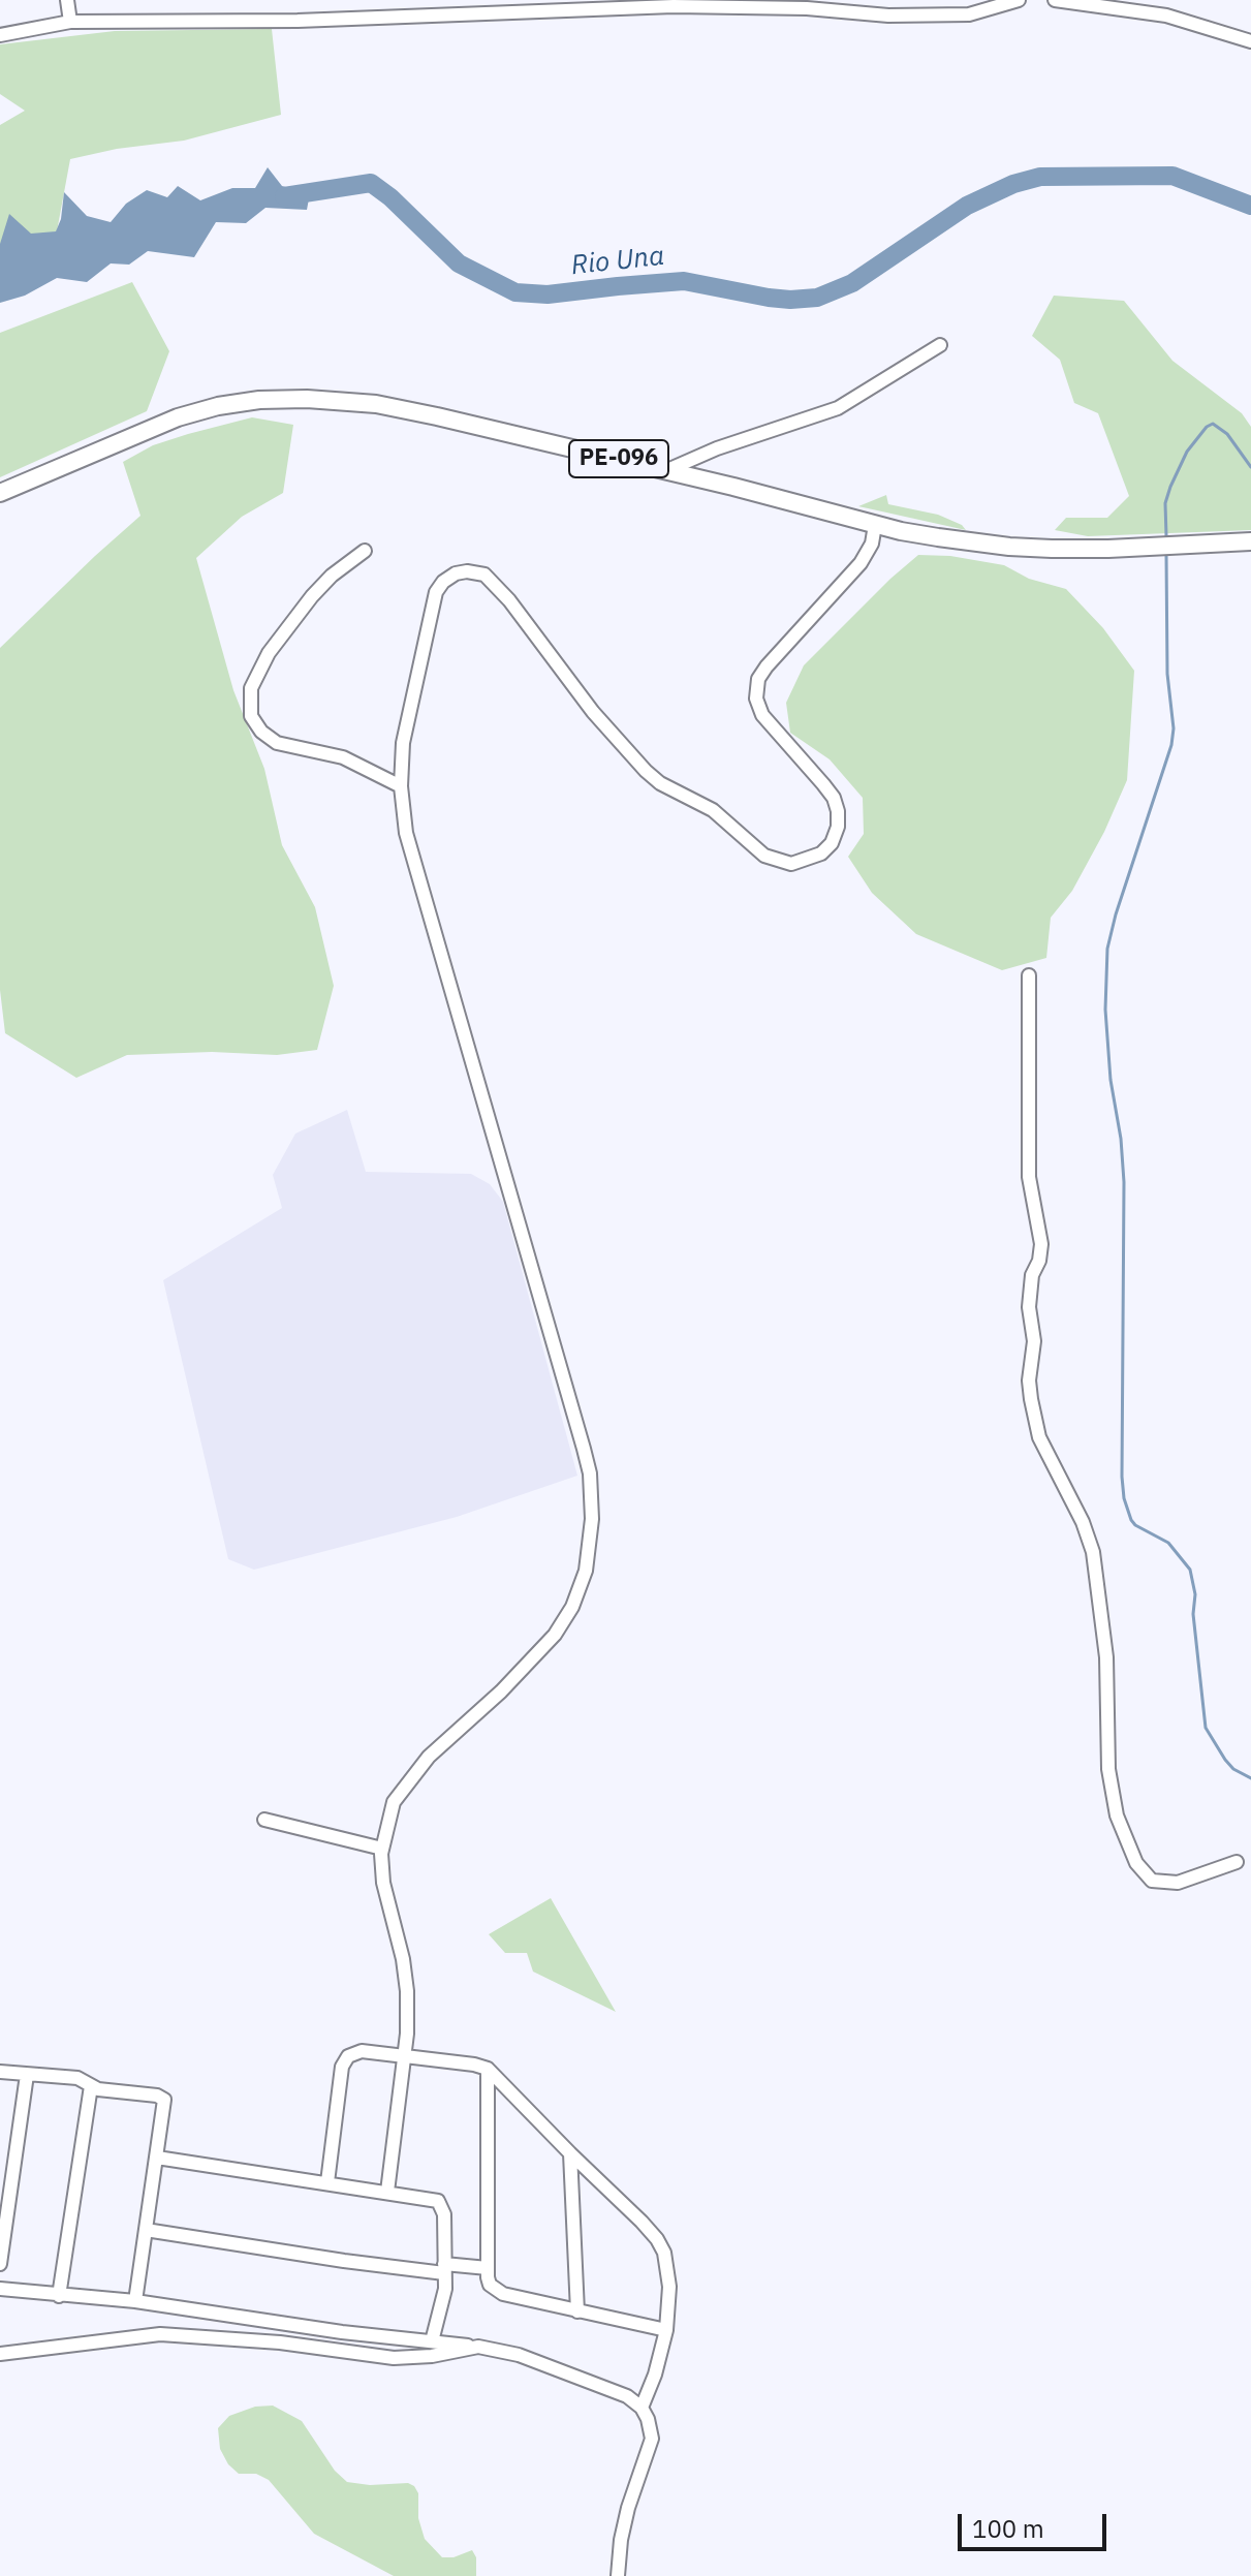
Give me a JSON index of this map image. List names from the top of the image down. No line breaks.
{"streets":{"main road":["PE-096"]},"water":["Rio Una"],"scale_bar":"100 m"}
